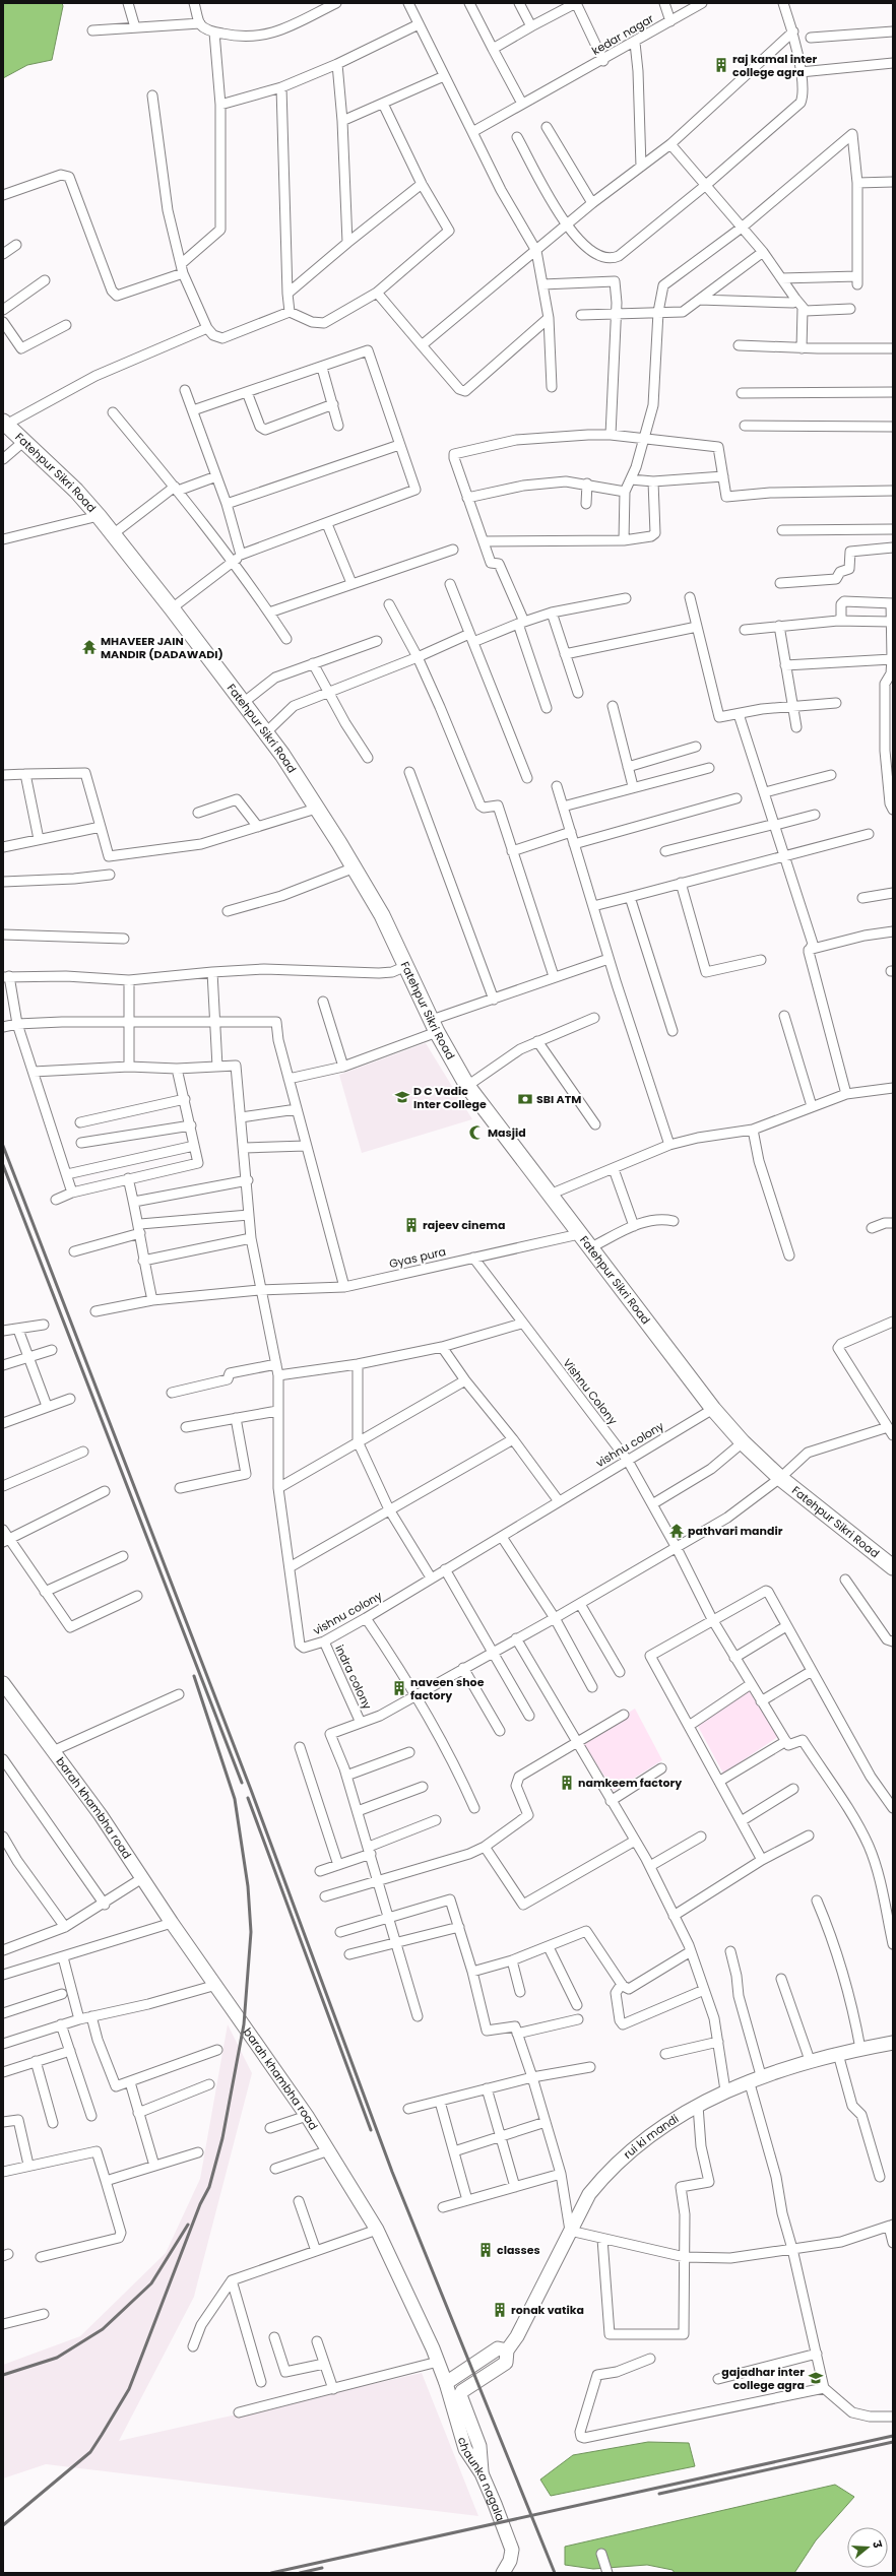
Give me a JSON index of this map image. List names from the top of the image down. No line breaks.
{"streets":{"main road":["Fatehpur Sikri Road","barah khambha road","rui ki mandi","chaunka nagala"],"street":["kedar nagar","Gyas pura","Vishnu Colony","vishnu colony","indra colony"]},"crossings":[["Fatehpur Sikri Road","Gyas pura"],["Fatehpur Sikri Road","vishnu colony"],["Gyas pura","Vishnu Colony"],["Gyas pura","vishnu colony"],["Vishnu Colony","vishnu colony"],["vishnu colony","indra colony"],["barah khambha road","chaunka nagala"]],"places":{"building":["raj kamal inter college agra","rajeev cinema","naveen shoe factory","namkeem factory","classes","ronak vatika"],"temple":["MHAVEER JAIN MANDIR (DADAWADI)","pathvari mandir"],"school or university":["D C Vadic Inter College","gajadhar inter college agra"],"bank":["SBI ATM"],"mosque":["Masjid"]},"north":"right"}
